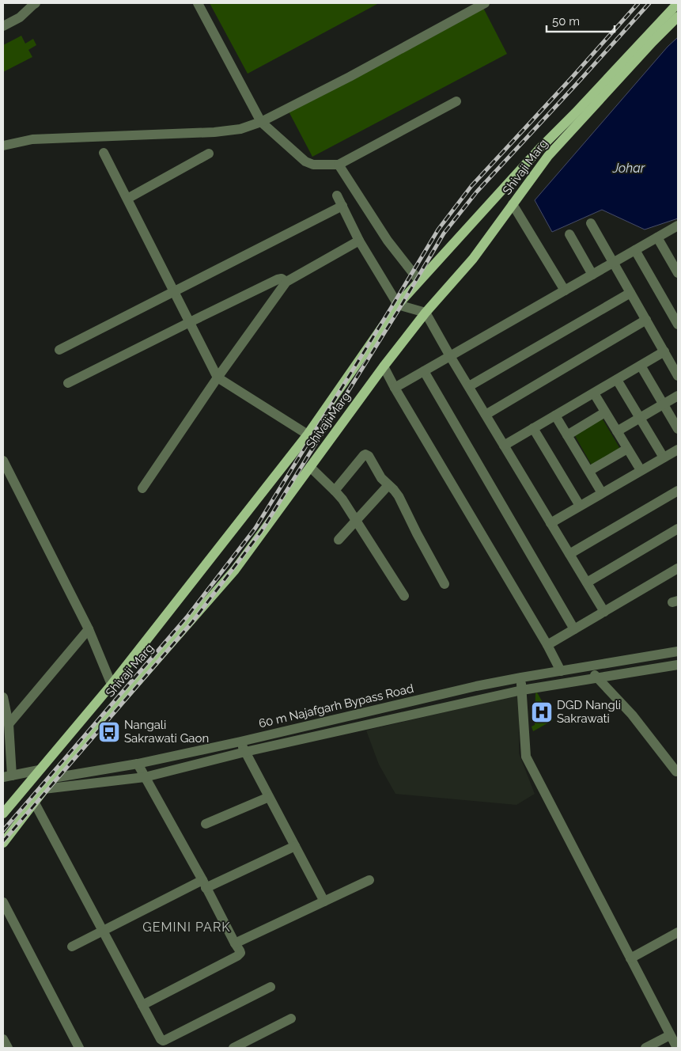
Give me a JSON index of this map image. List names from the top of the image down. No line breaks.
{"streets":{"main road":["Shivaji Marg","60 m Najafgarh Bypass Road"]},"crossings":[["Shivaji Marg","60 m Najafgarh Bypass Road"]],"districts":["GEMINI PARK"],"water":["Johar"],"places":{"hospital":["DGD Nangli Sakrawati"],"bus stop":["Nangali Sakrawati Gaon"]},"scale_bar":"50 m"}
